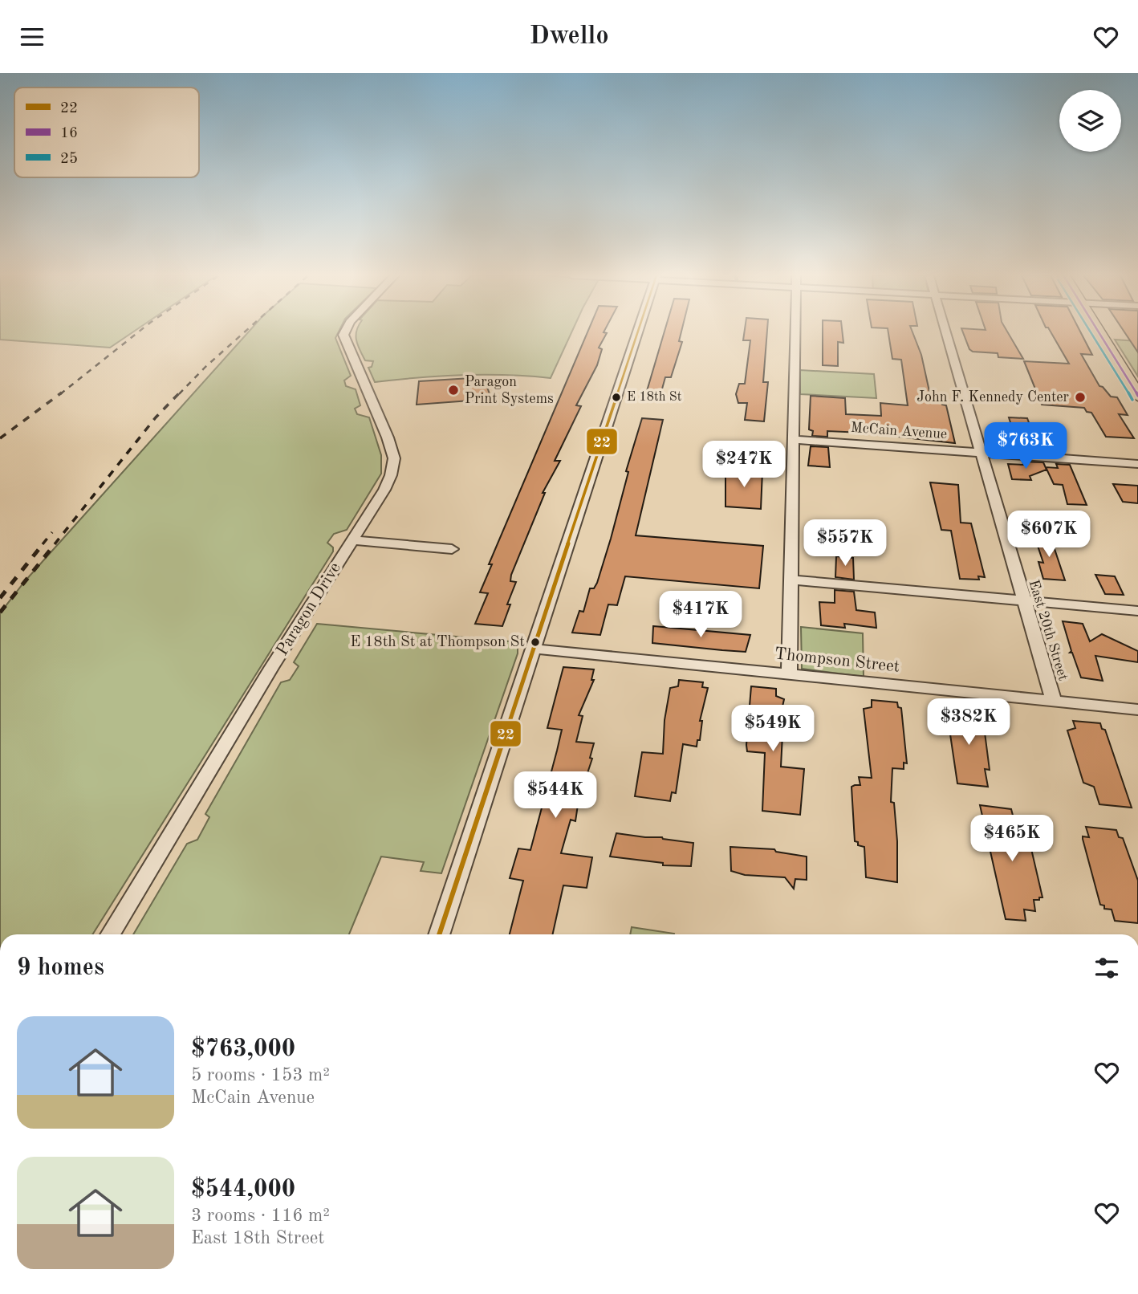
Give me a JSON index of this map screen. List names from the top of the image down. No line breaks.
{"streets":{"street":["McCain Avenue","Paragon Drive","East 20th Street","Thompson Street"]},"crossings":[["McCain Avenue","East 20th Street"],["East 20th Street","Thompson Street"]],"places":["Paragon Print Systems","E 18th St","John F. Kennedy Center","E 18th St at Thompson St"],"lines":["transit line 22","transit line 16","transit line 25"],"legend":["22","16","25"],"page":{"header":"Dwello","price":["$763K","$247K","$607K","$557K","$417K","$382K","$549K","$544K","$465K"],"heading":"9 homes","list":[{"name":"$763,000","note":"5 rooms · 153 m² · McCain Avenue"},{"name":"$544,000","note":"3 rooms · 116 m² · East 18th Street"}]}}
